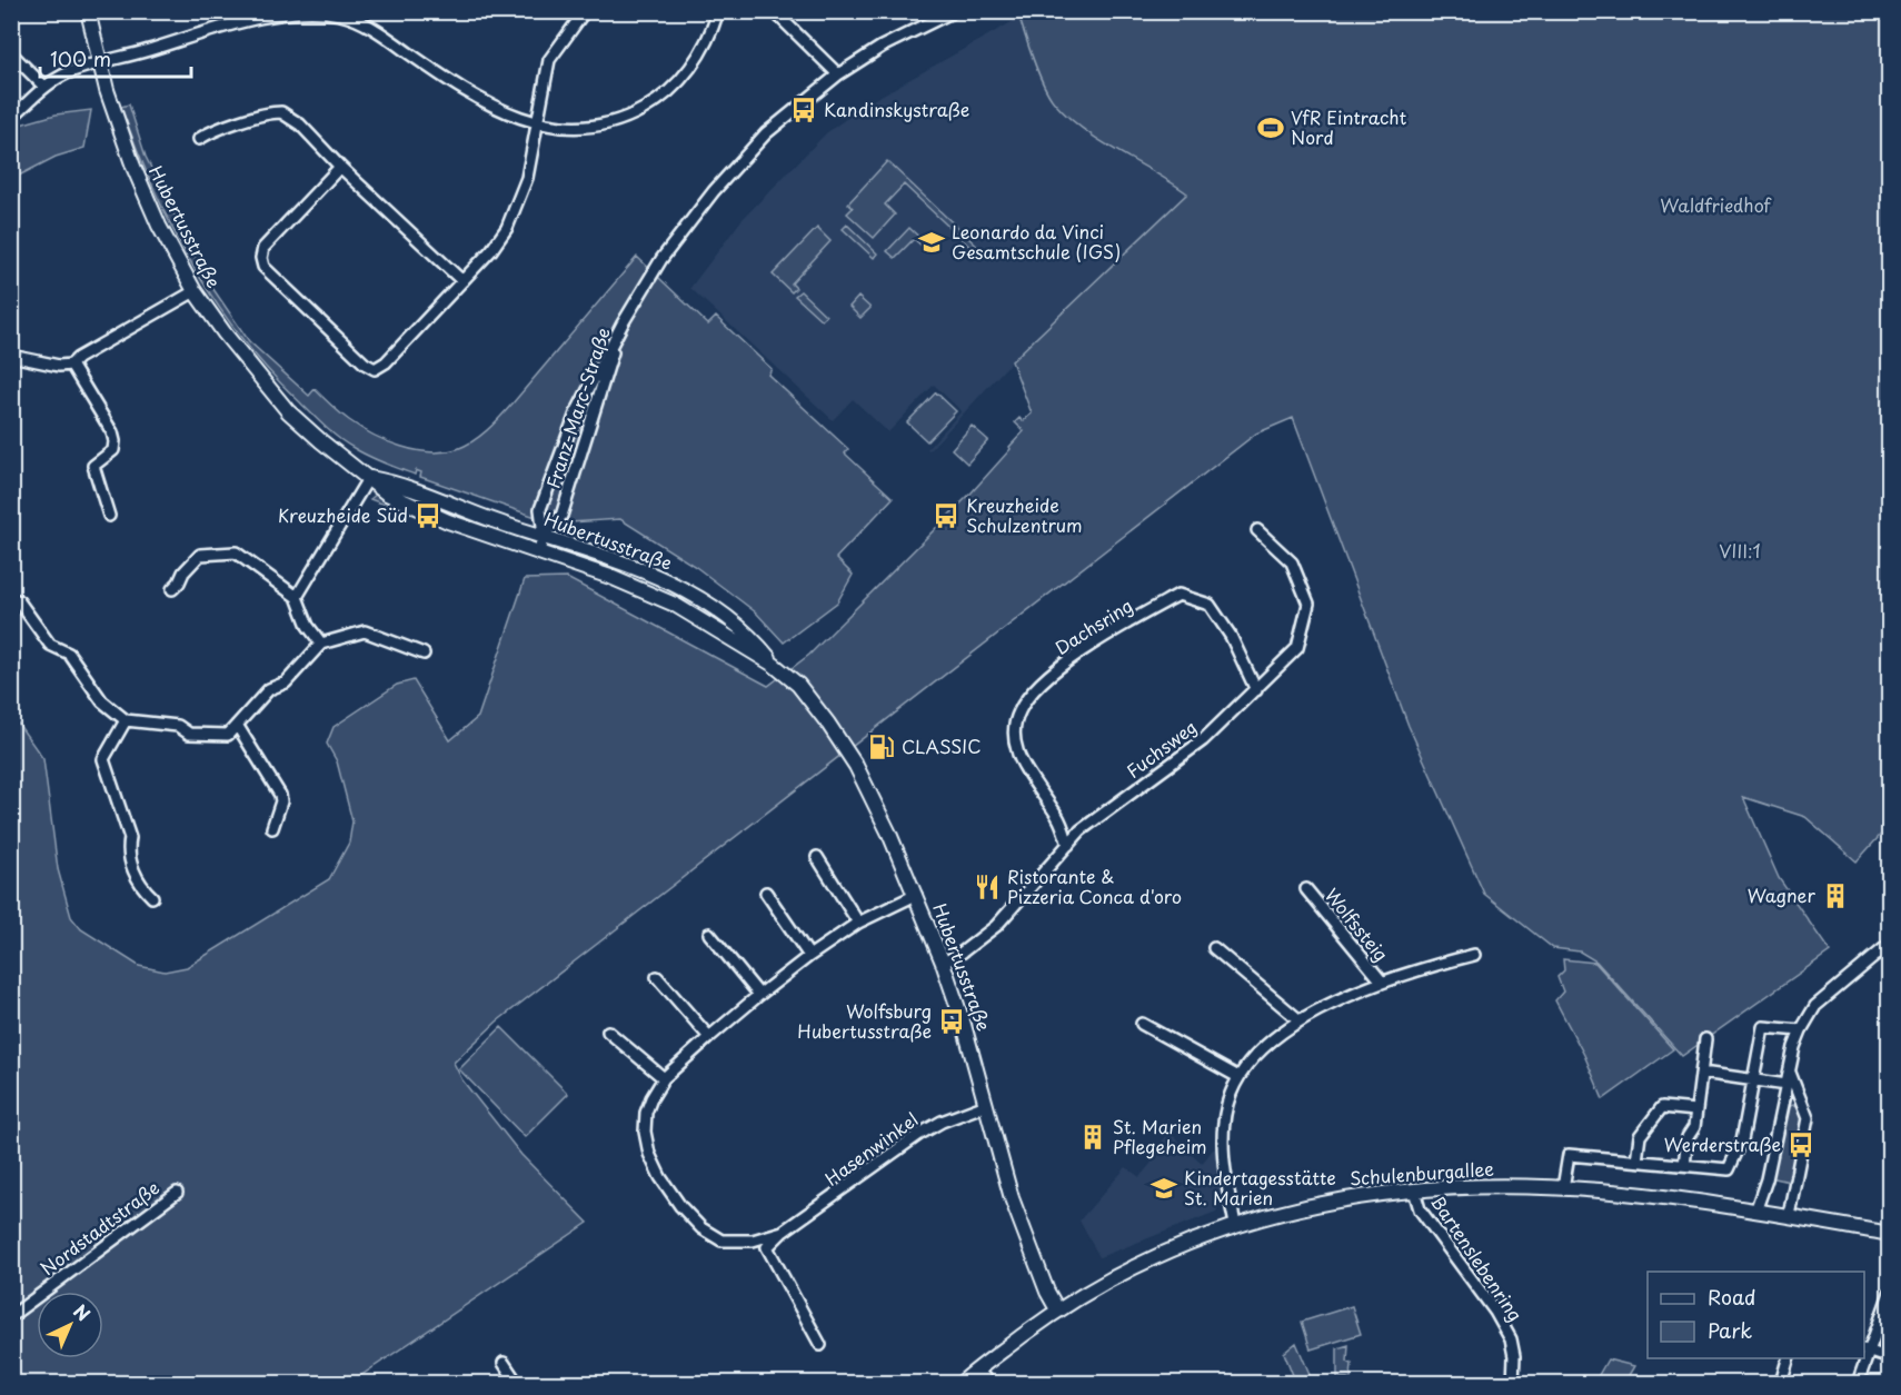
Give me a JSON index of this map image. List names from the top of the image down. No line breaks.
{"streets":{"street":["Hubertusstraße","Franz-Marc-Straße","Dachsring","Fuchsweg","Wolfssteig","Hasenwinkel","Schulenburgallee","Nordstadtstraße","Bartenslebenring"]},"crossings":[["Hubertusstraße","Franz-Marc-Straße"],["Hubertusstraße","Fuchsweg"],["Hubertusstraße","Hasenwinkel"],["Hubertusstraße","Schulenburgallee"],["Dachsring","Fuchsweg"],["Wolfssteig","Schulenburgallee"],["Schulenburgallee","Bartenslebenring"]],"parks":["Waldfriedhof","VIII:1"],"places":{"bus stop":["Kandinskystraße","Kreuzheide Süd","Kreuzheide Schulzentrum","Wolfsburg Hubertusstraße","Werderstraße"],"sports":["VfR Eintracht Nord"],"school or university":["Leonardo da Vinci Gesamtschule (IGS)","Kindertagesstätte St. Marien"],"fuel station":["CLASSIC"],"restaurant":["Ristorante & Pizzeria Conca d'oro"],"building":["Wagner","St. Marien Pflegeheim"]},"legend":["Road","Park"],"scale_bar":"100 m","north":"top right"}
